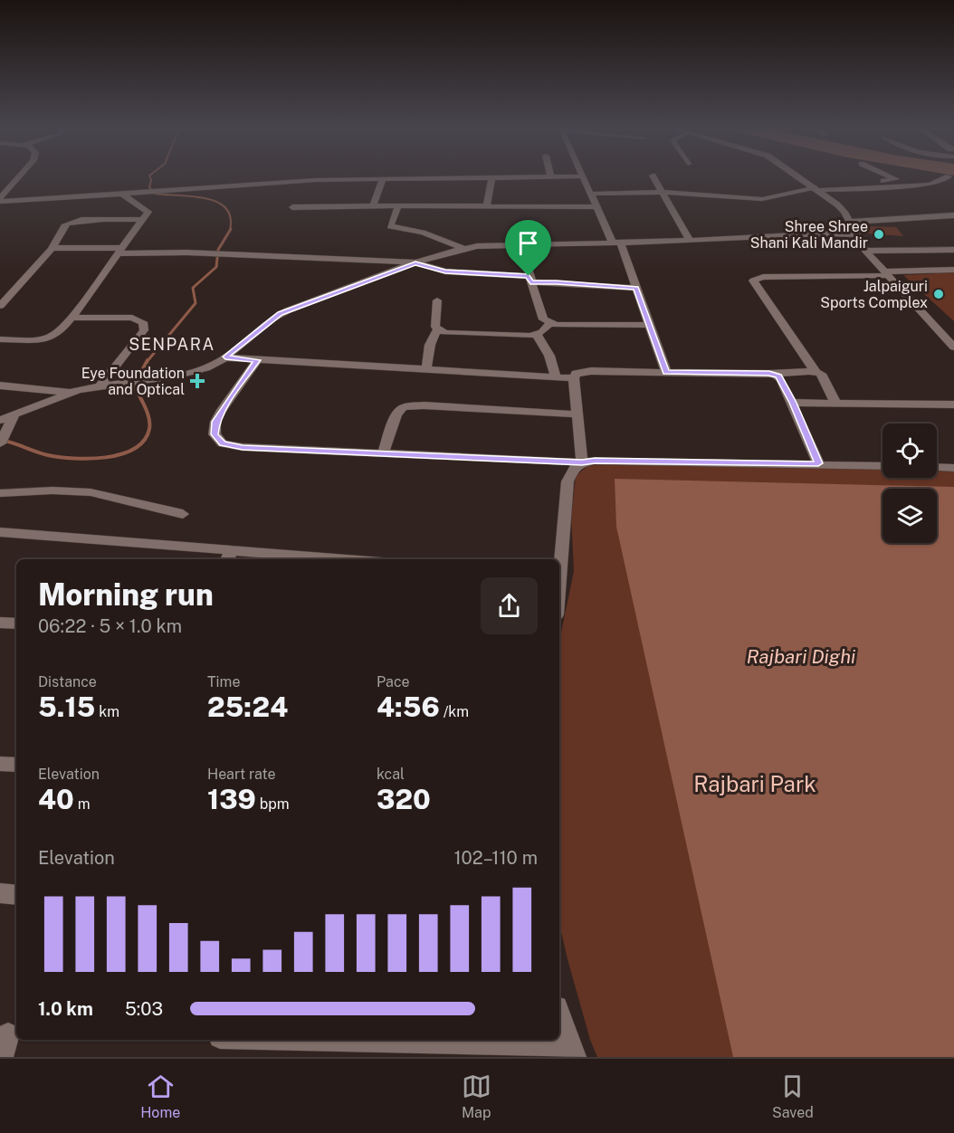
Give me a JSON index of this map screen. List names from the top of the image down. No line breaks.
{"districts":["SENPARA"],"water":["Rajbari Dighi"],"parks":["Rajbari Park"],"places":{"other":["Shree Shree Shani Kali Mandir","Jalpaiguri Sports Complex"],"health":["Eye Foundation and Optical"]},"page":{"heading":["Morning run","06:22 · 5 × 1.0 km"],"stats":[["Distance","5.15 km"],["Time","25:24"],["Pace","4:56 /km"],["Elevation","40 m"],["Heart rate","139 bpm"],["kcal","320"]],"chart":["Elevation","102–110 m"],"list":[{"name":"1.0 km","note":"5:03"}],"tabs":["Home","Map","Saved"]}}
